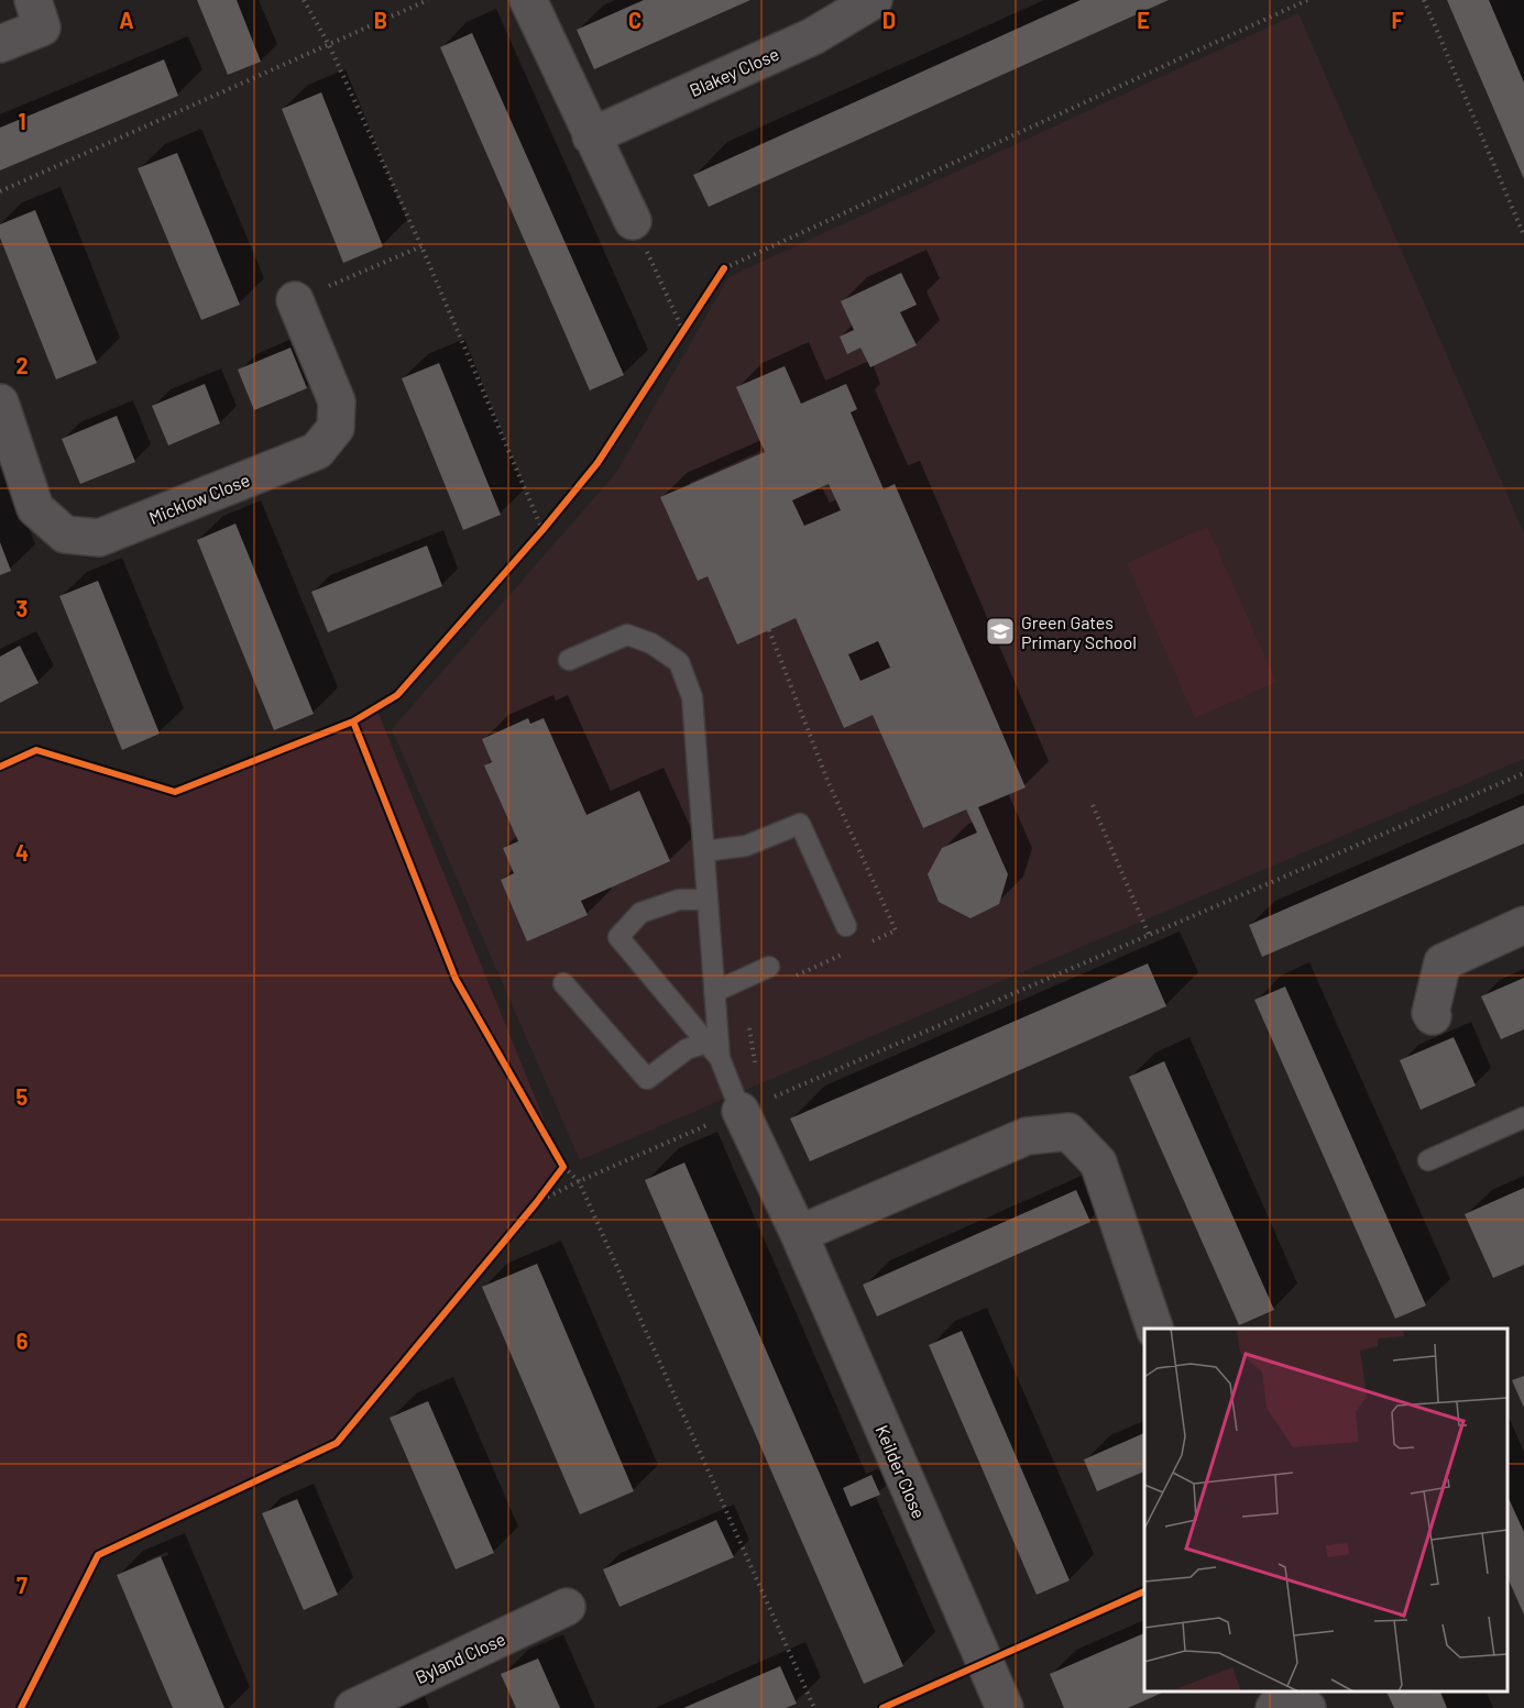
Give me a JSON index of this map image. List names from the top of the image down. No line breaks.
{"streets":{"street":["Blakey Close","Micklow Close","Keilder Close","Byland Close"]},"places":{"school or university":["Green Gates Primary School"]},"grid":{"columns":["A","B","C","D","E","F"],"rows":["1","2","3","4","5","6","7"]}}
